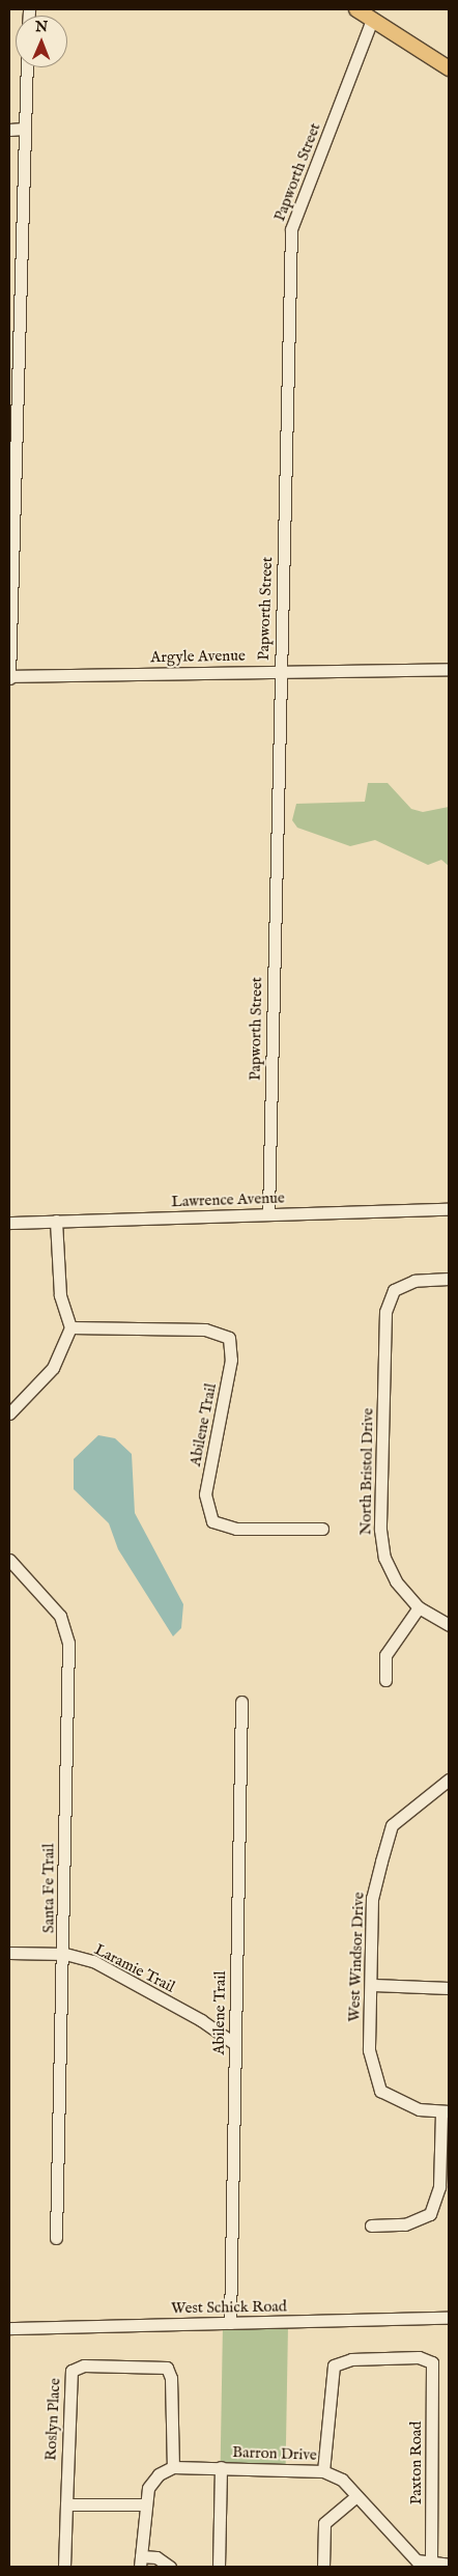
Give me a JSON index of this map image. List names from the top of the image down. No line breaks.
{"streets":{"street":["Papworth Street","Argyle Avenue","Lawrence Avenue","Abilene Trail","North Bristol Drive","Santa Fe Trail","West Windsor Drive","Laramie Trail","West Schick Road","Roslyn Place","Barron Drive","Paxton Road"]},"crossings":[["Papworth Street","Argyle Avenue"],["Papworth Street","Lawrence Avenue"],["Abilene Trail","Laramie Trail"],["Abilene Trail","West Schick Road"],["Santa Fe Trail","Laramie Trail"],["Roslyn Place","Barron Drive"],["Barron Drive","Paxton Road"]],"north":"top"}
